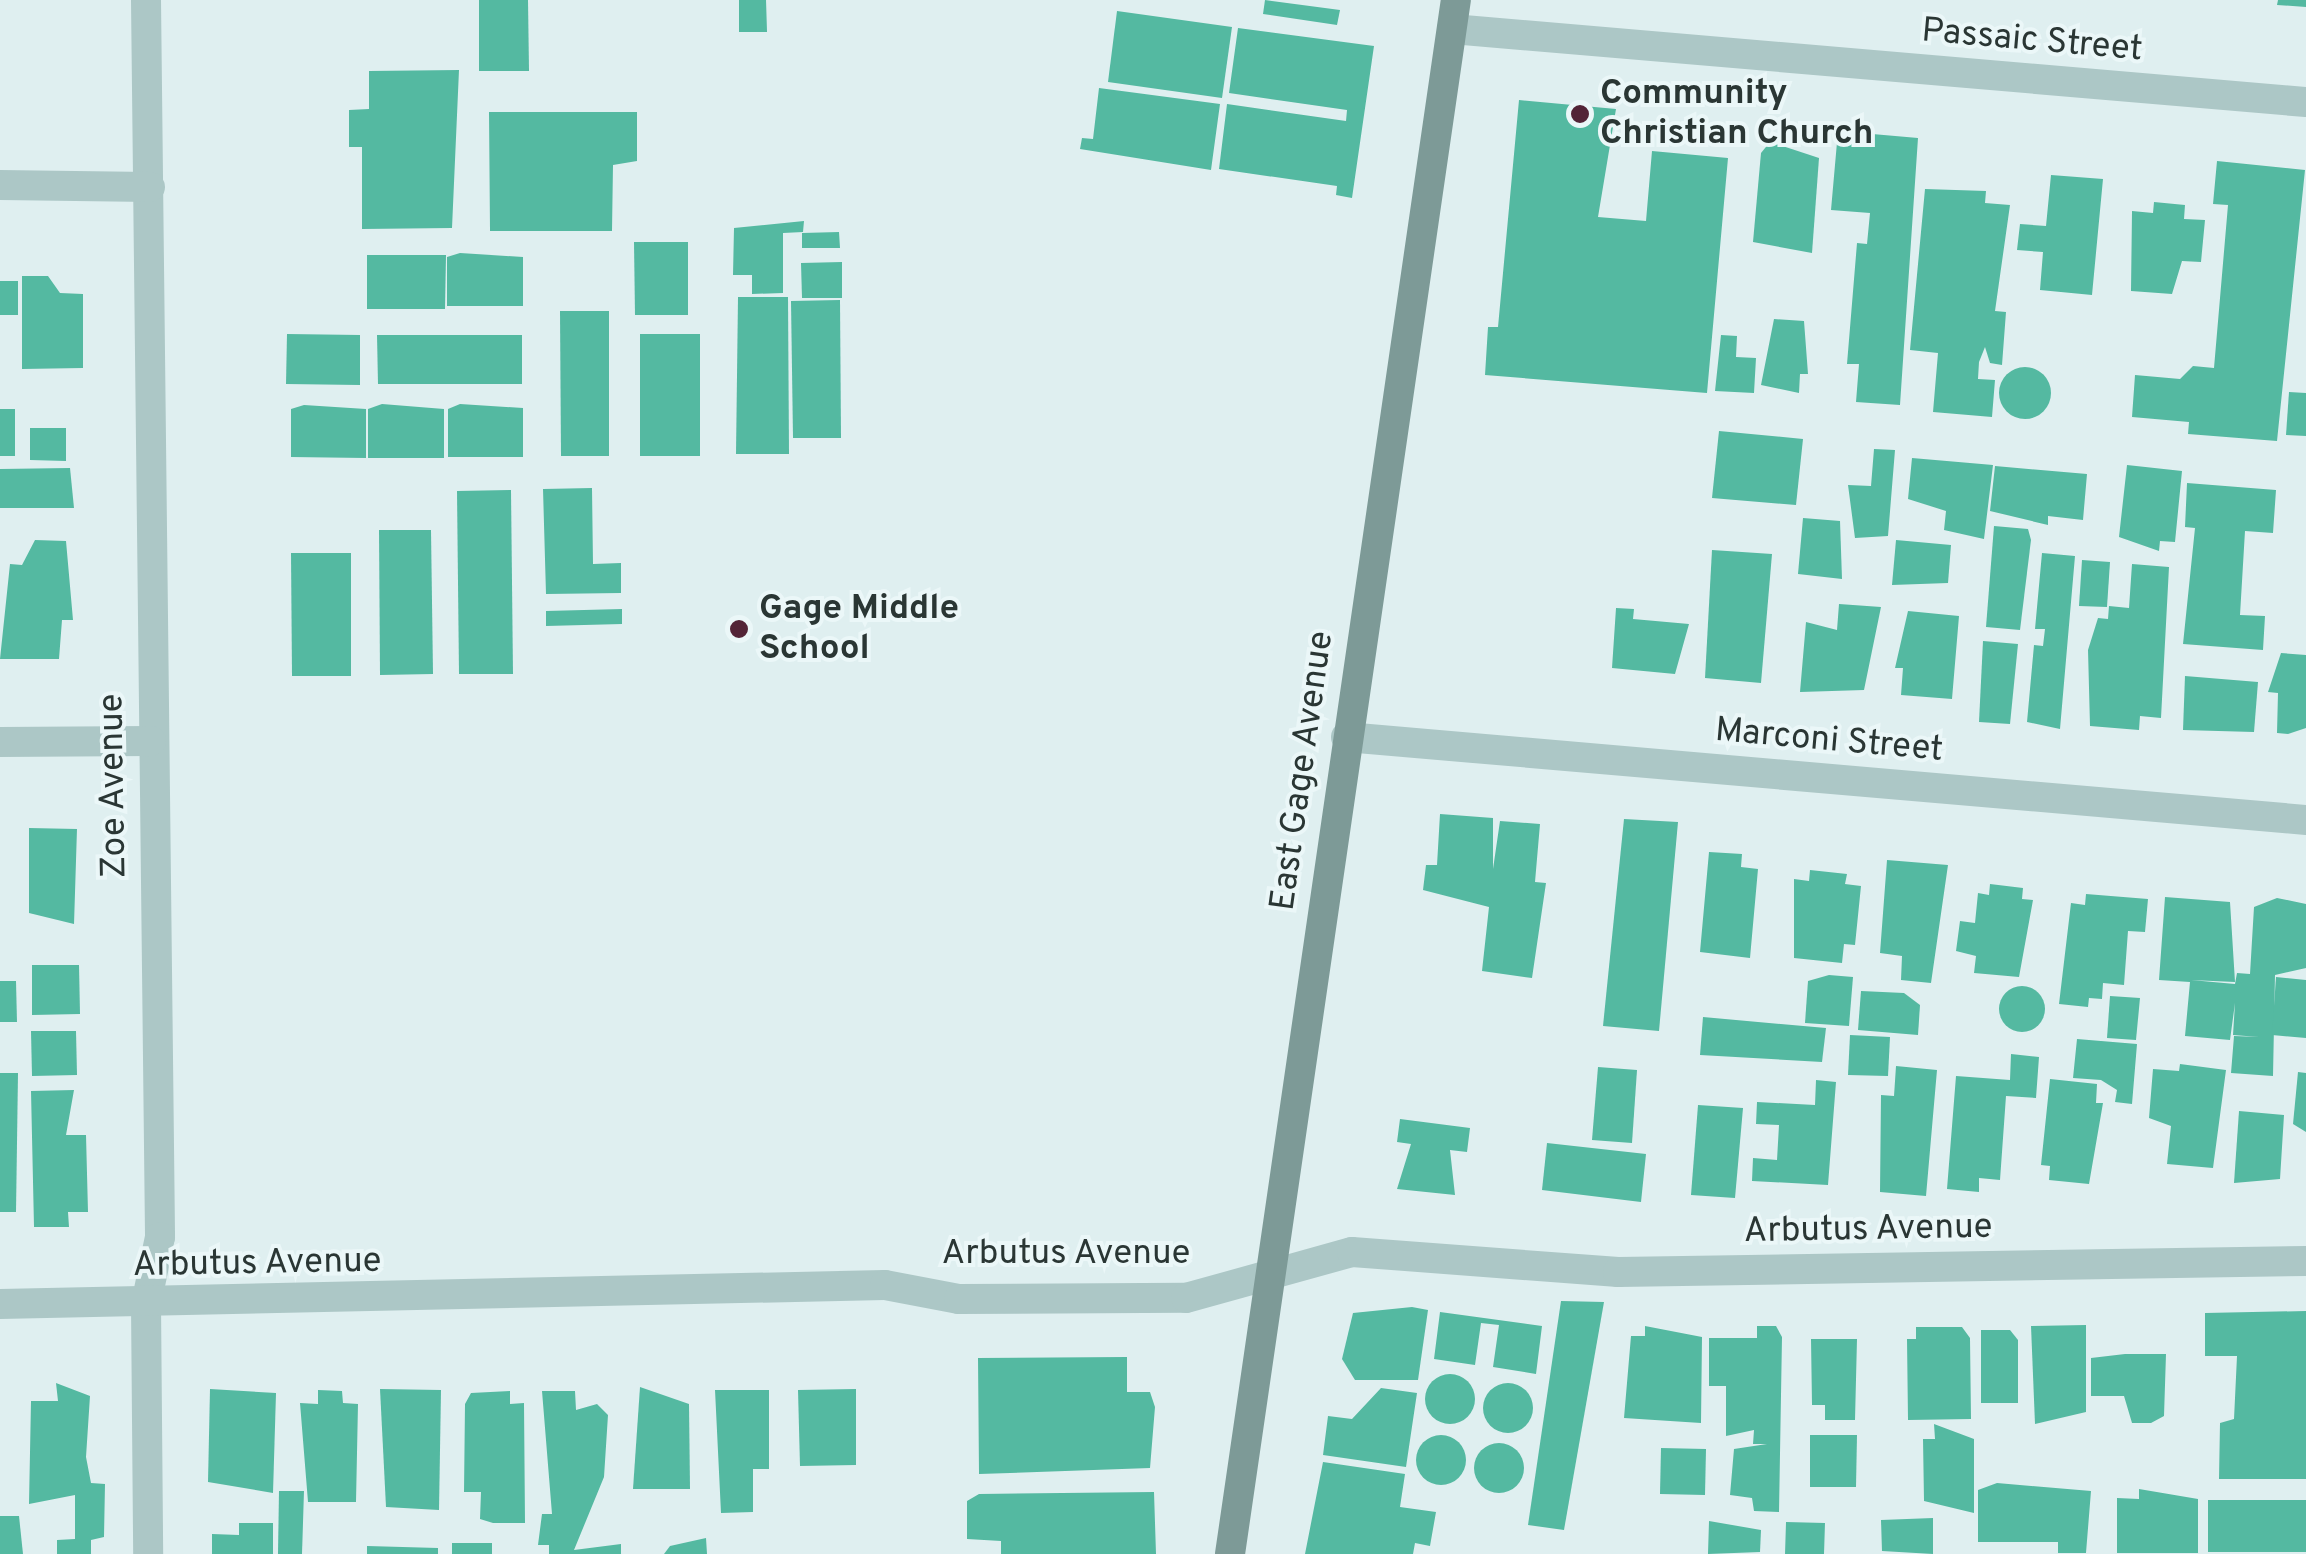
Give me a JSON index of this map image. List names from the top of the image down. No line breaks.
{"streets":{"main road":["East Gage Avenue"],"street":["Passaic Street","Marconi Street","Zoe Avenue","Arbutus Avenue"]},"crossings":[["Passaic Street","East Gage Avenue"],["Marconi Street","East Gage Avenue"],["East Gage Avenue","Arbutus Avenue"],["Zoe Avenue","Arbutus Avenue"]],"places":["Community Christian Church","Gage Middle School"]}
